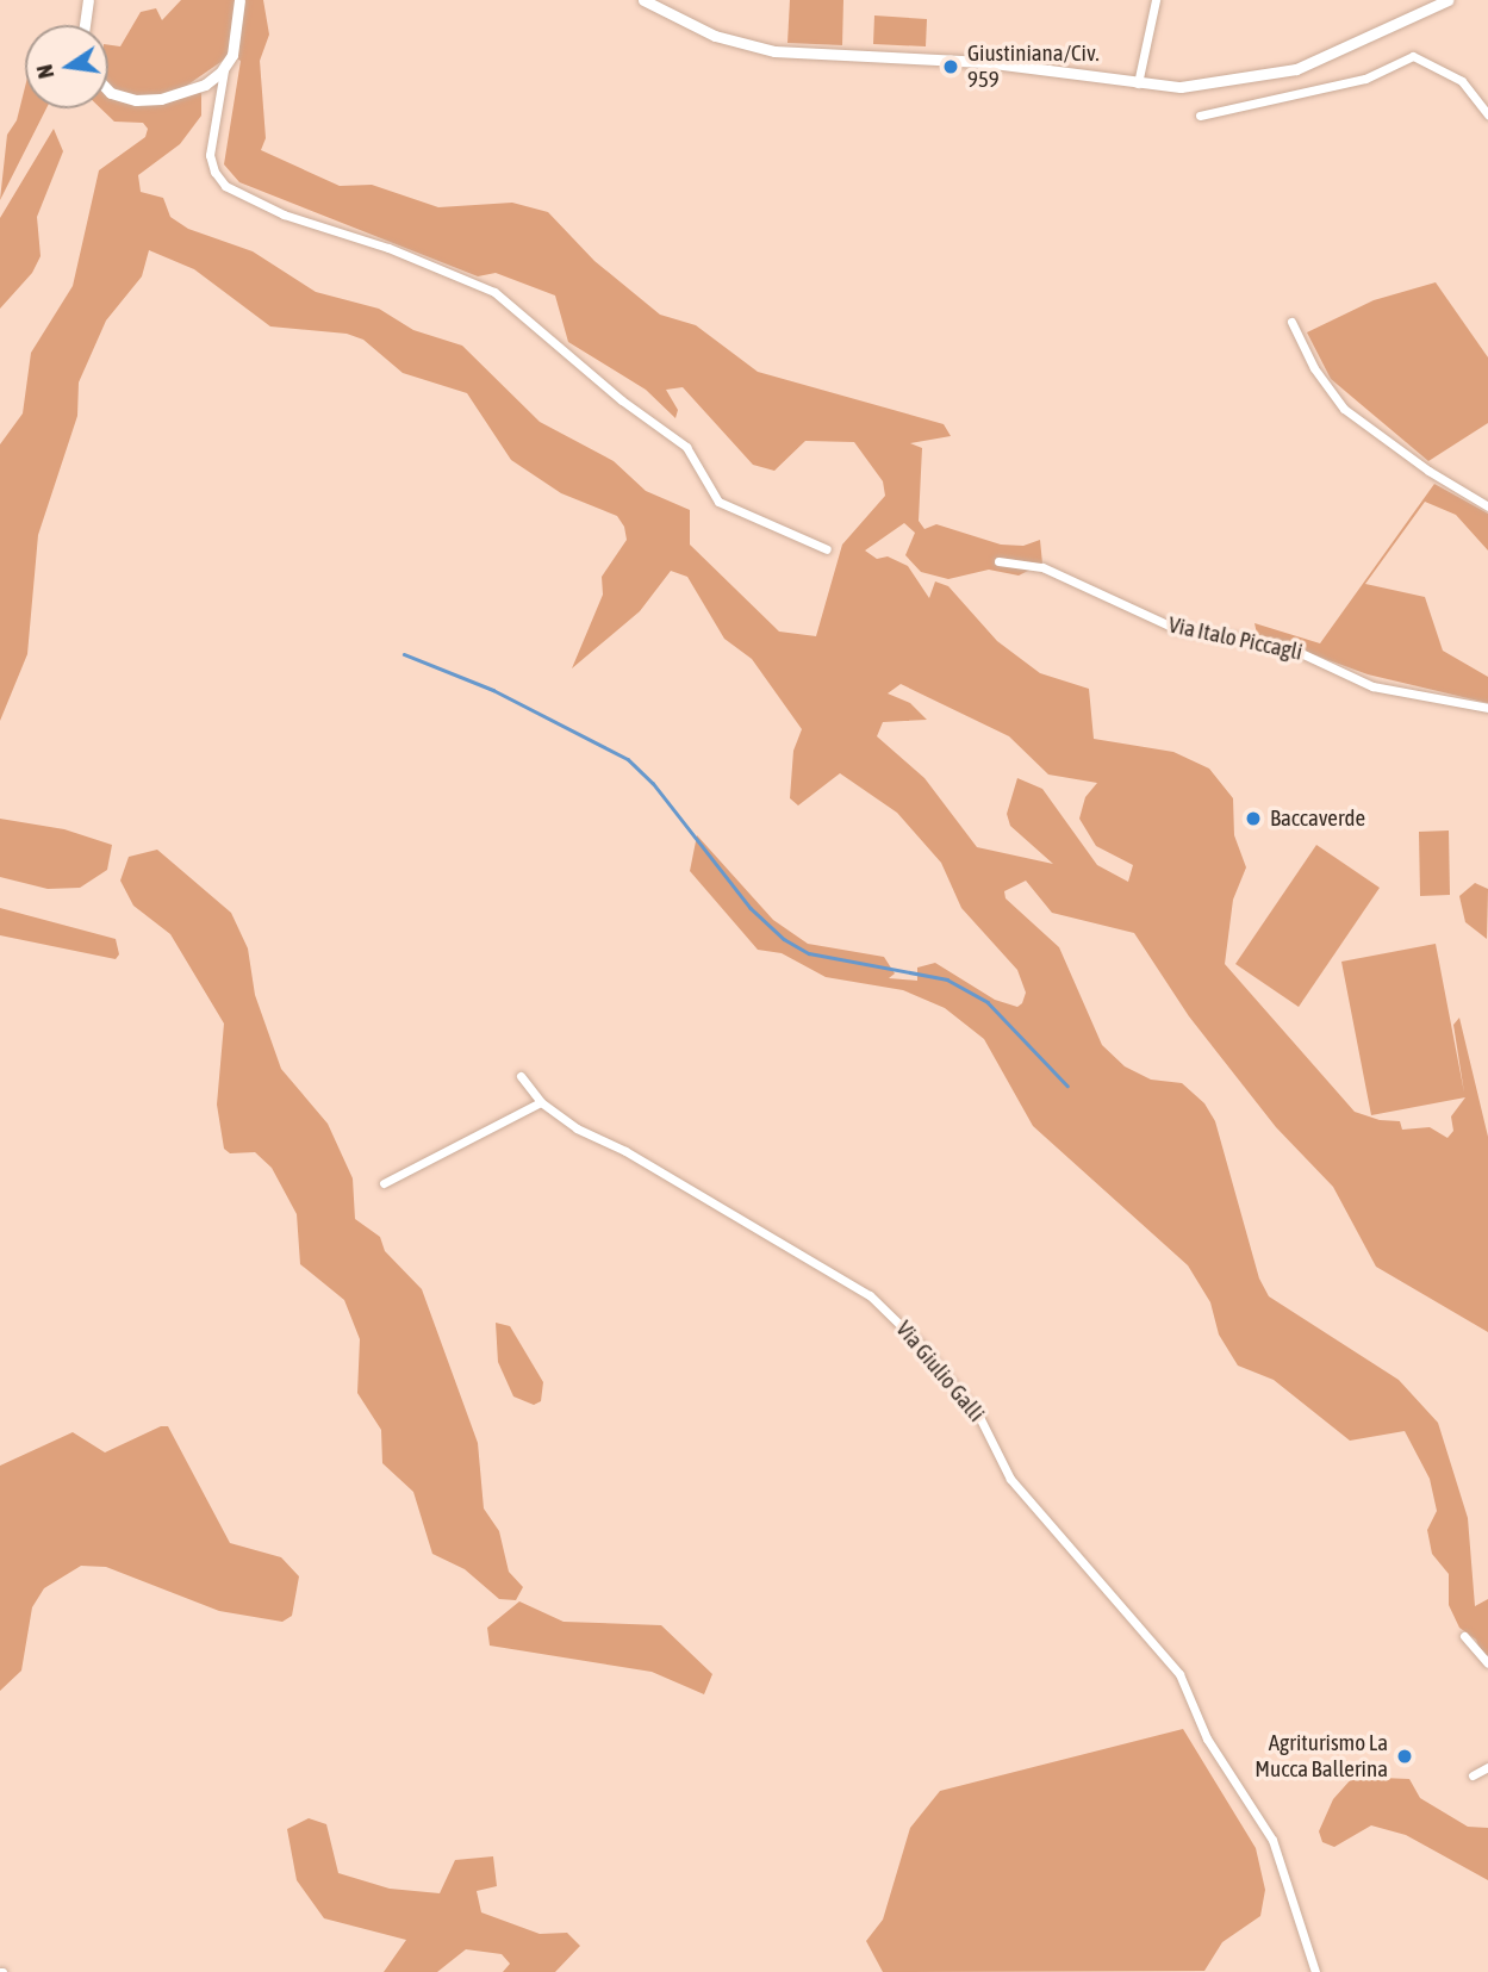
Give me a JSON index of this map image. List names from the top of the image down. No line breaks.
{"streets":{"street":["Via Italo Piccagli","Via Giulio Galli"]},"places":["Giustiniana/Civ. 959","Baccaverde","Agriturismo La Mucca Ballerina"],"north":"left"}
